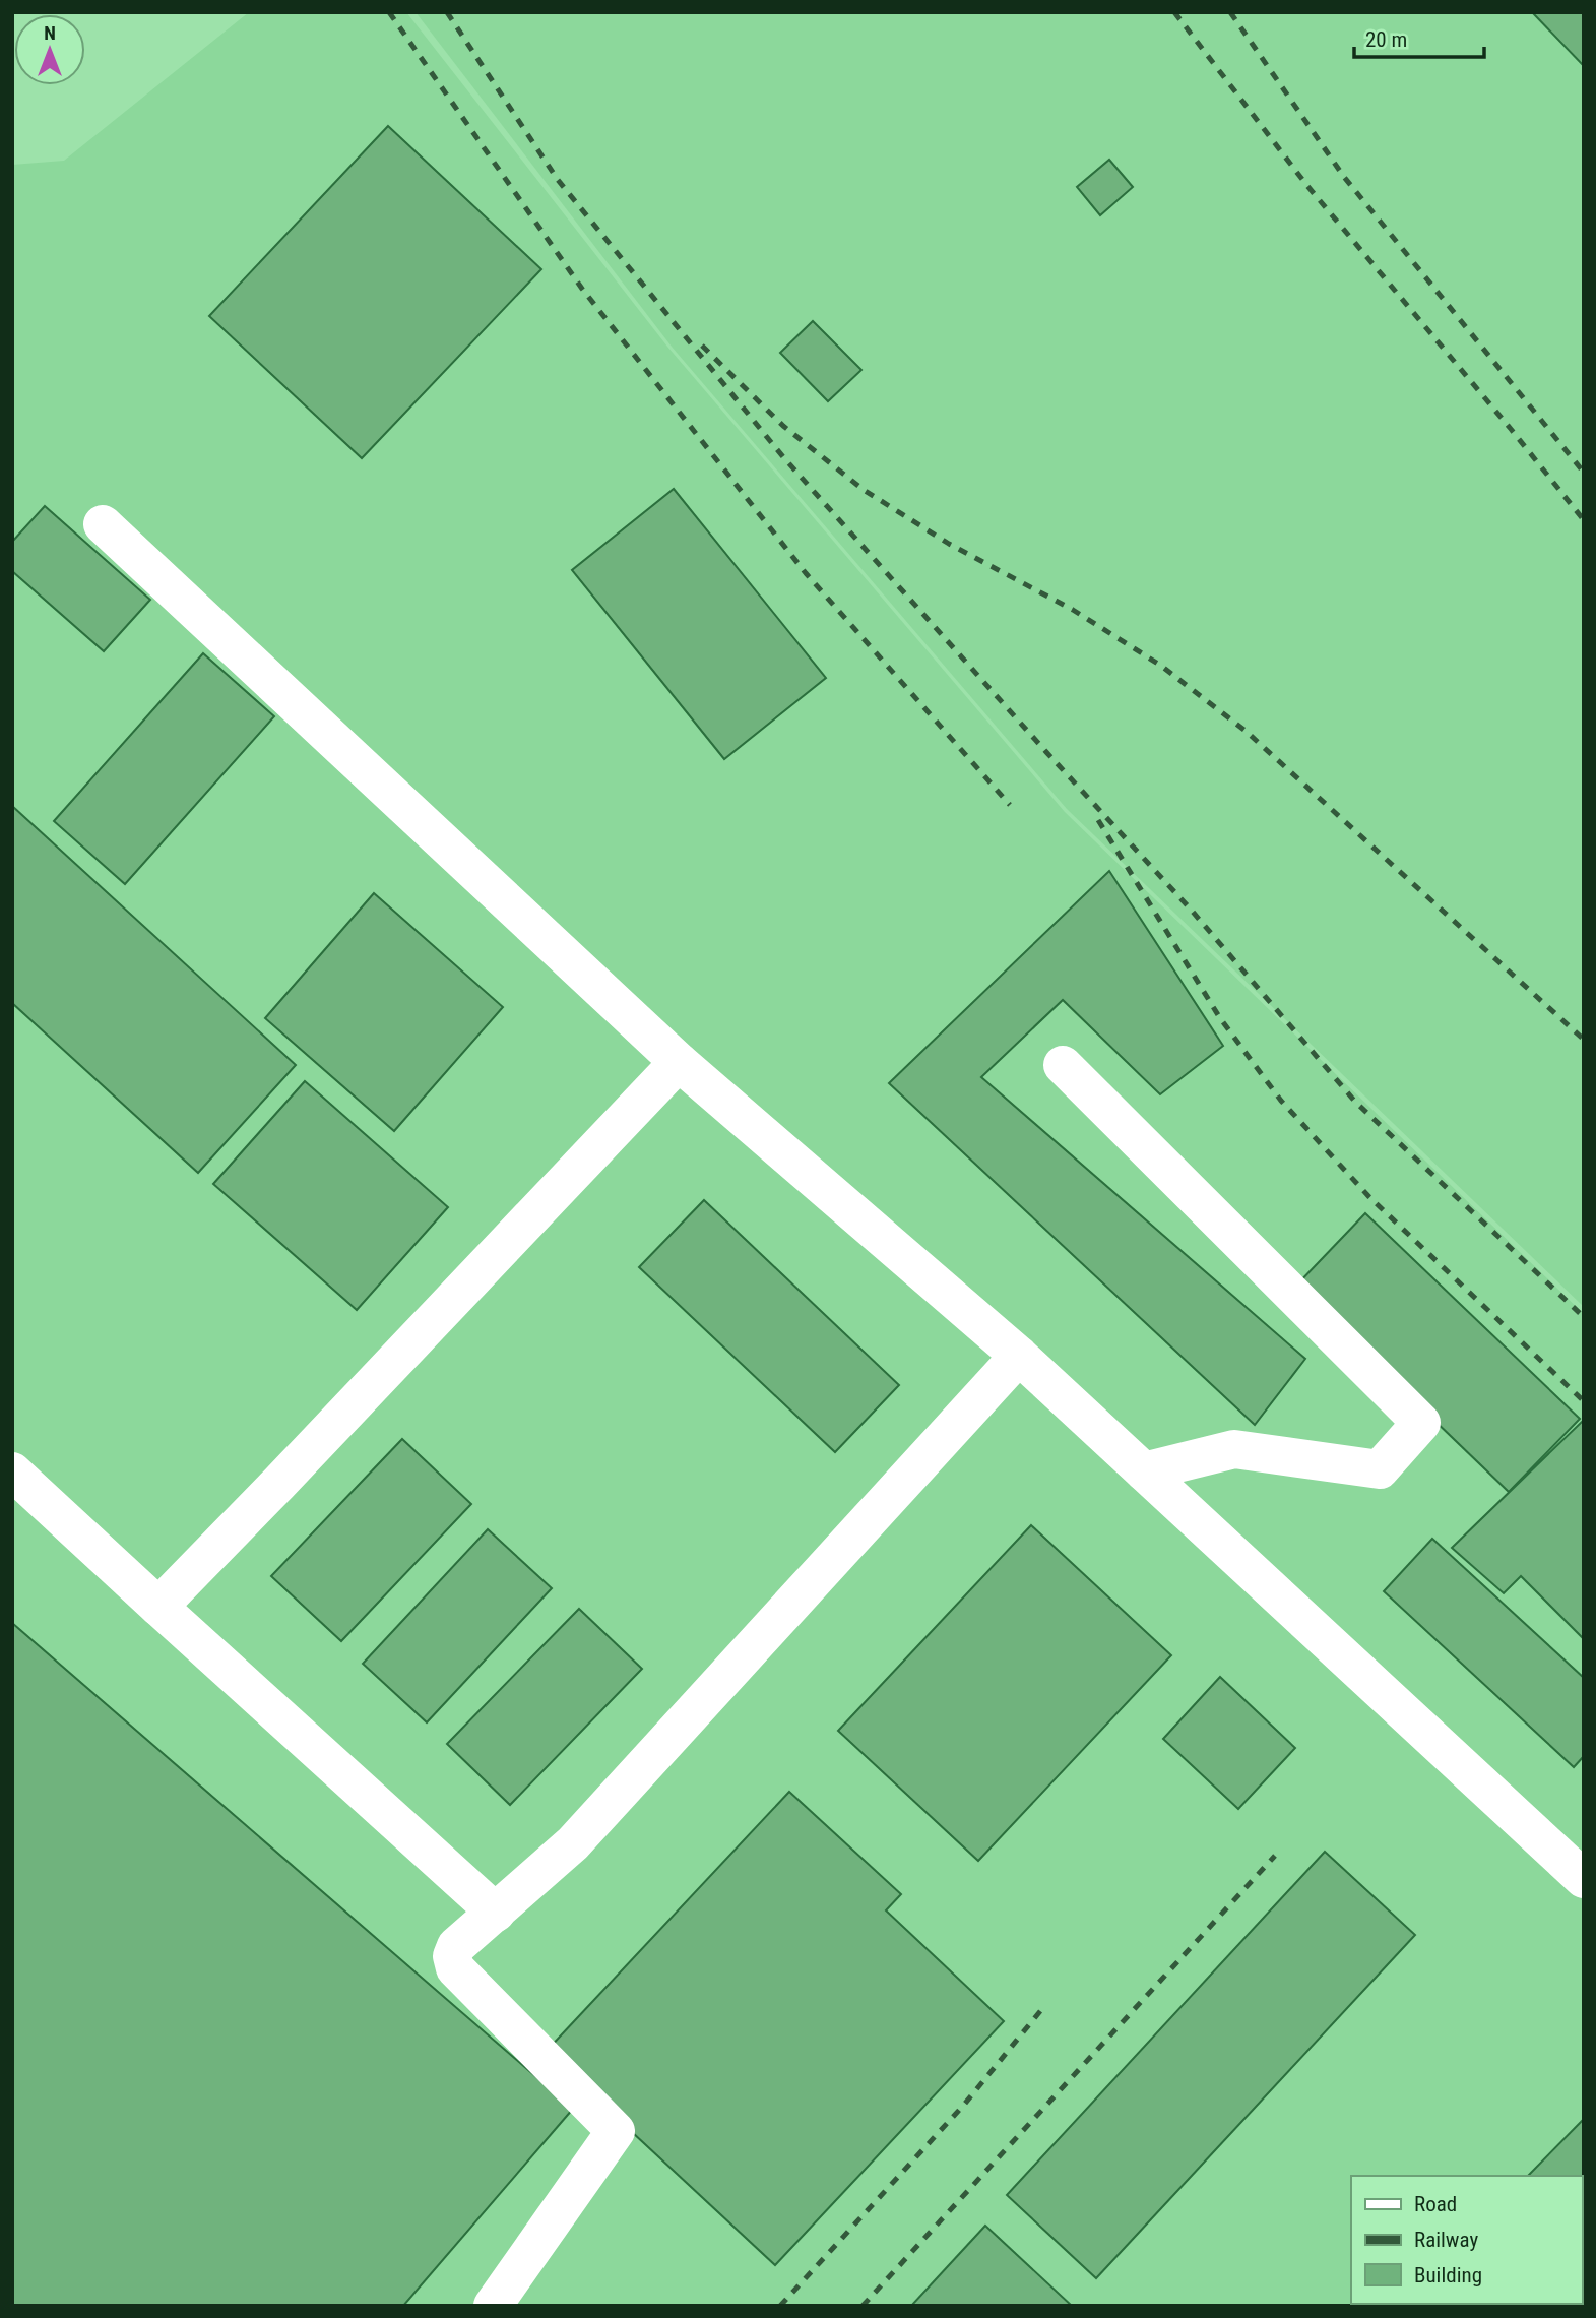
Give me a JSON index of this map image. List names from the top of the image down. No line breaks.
{"legend":["Road","Railway","Building"],"scale_bar":"20 m","north":"top"}
